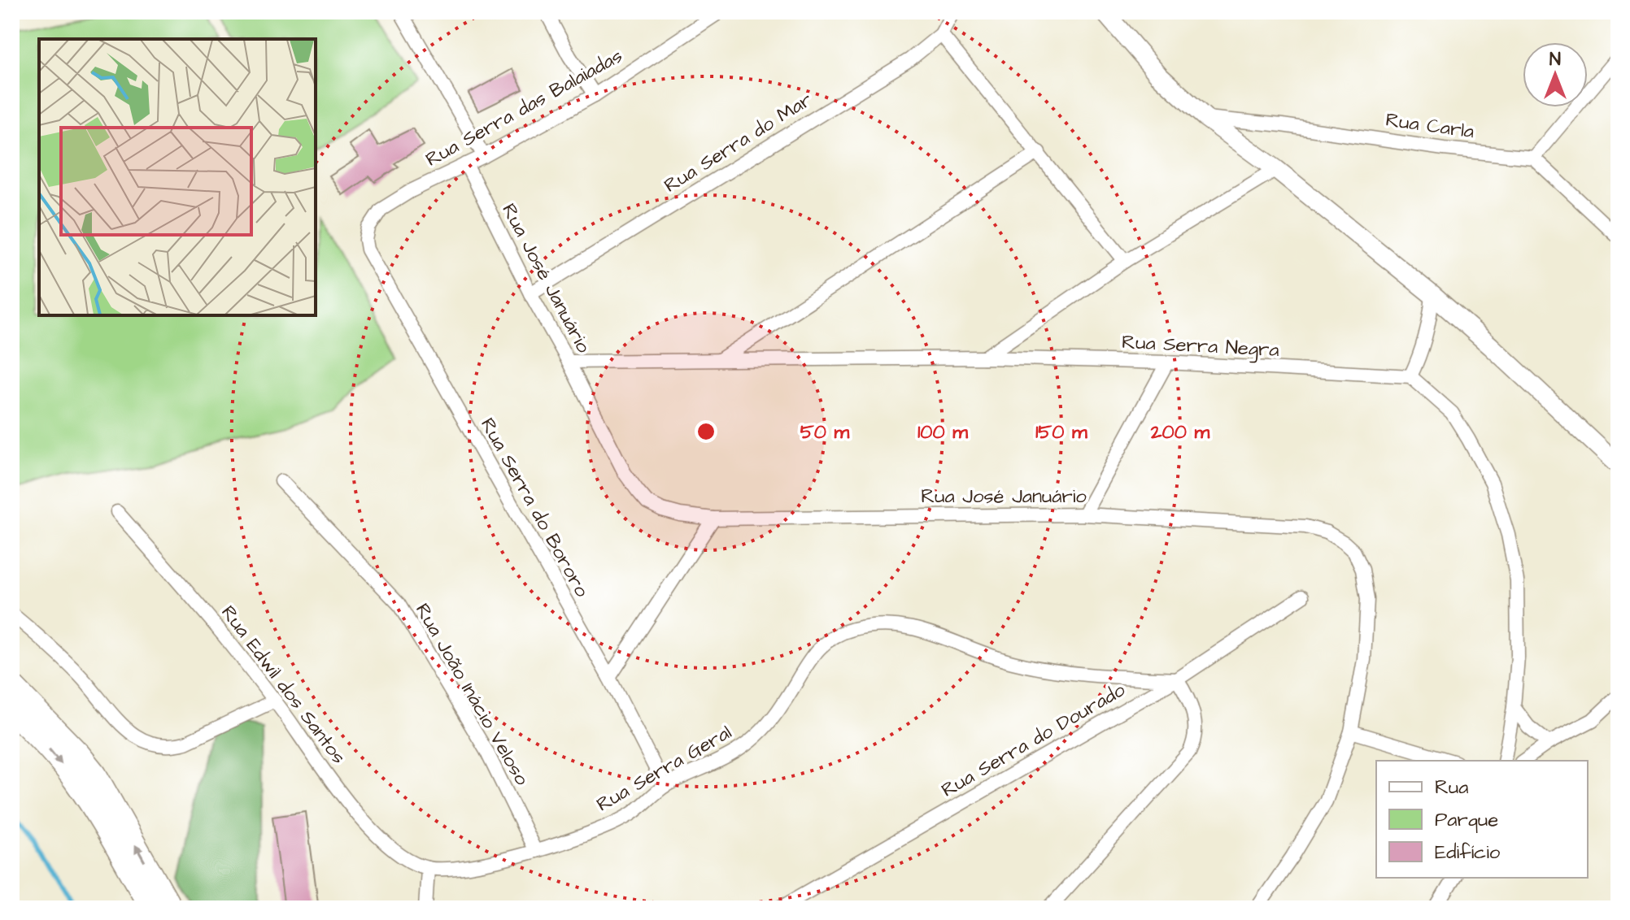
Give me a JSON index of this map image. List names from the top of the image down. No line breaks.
{"streets":{"street":["Rua Serra das Balaiadas","Rua Carla","Rua Serra do Mar","Rua José Januário","Rua Serra Negra","Rua Serra do Bororo","Rua Edwil dos Santos","Rua João Inácio Veloso","Rua Serra do Dourado","Rua Serra Geral"]},"crossings":[["Rua Serra das Balaiadas","Rua José Januário"],["Rua Serra das Balaiadas","Rua Serra do Bororo"],["Rua Serra do Mar","Rua José Januário"],["Rua José Januário","Rua Serra Negra"],["Rua Serra do Bororo","Rua Serra Geral"],["Rua Edwil dos Santos","Rua Serra Geral"],["Rua João Inácio Veloso","Rua Serra Geral"],["Rua Serra do Dourado","Rua Serra Geral"]],"legend":["Rua","Parque","Edifício"],"north":"top","rings":["50 m","100 m","150 m","200 m"]}
